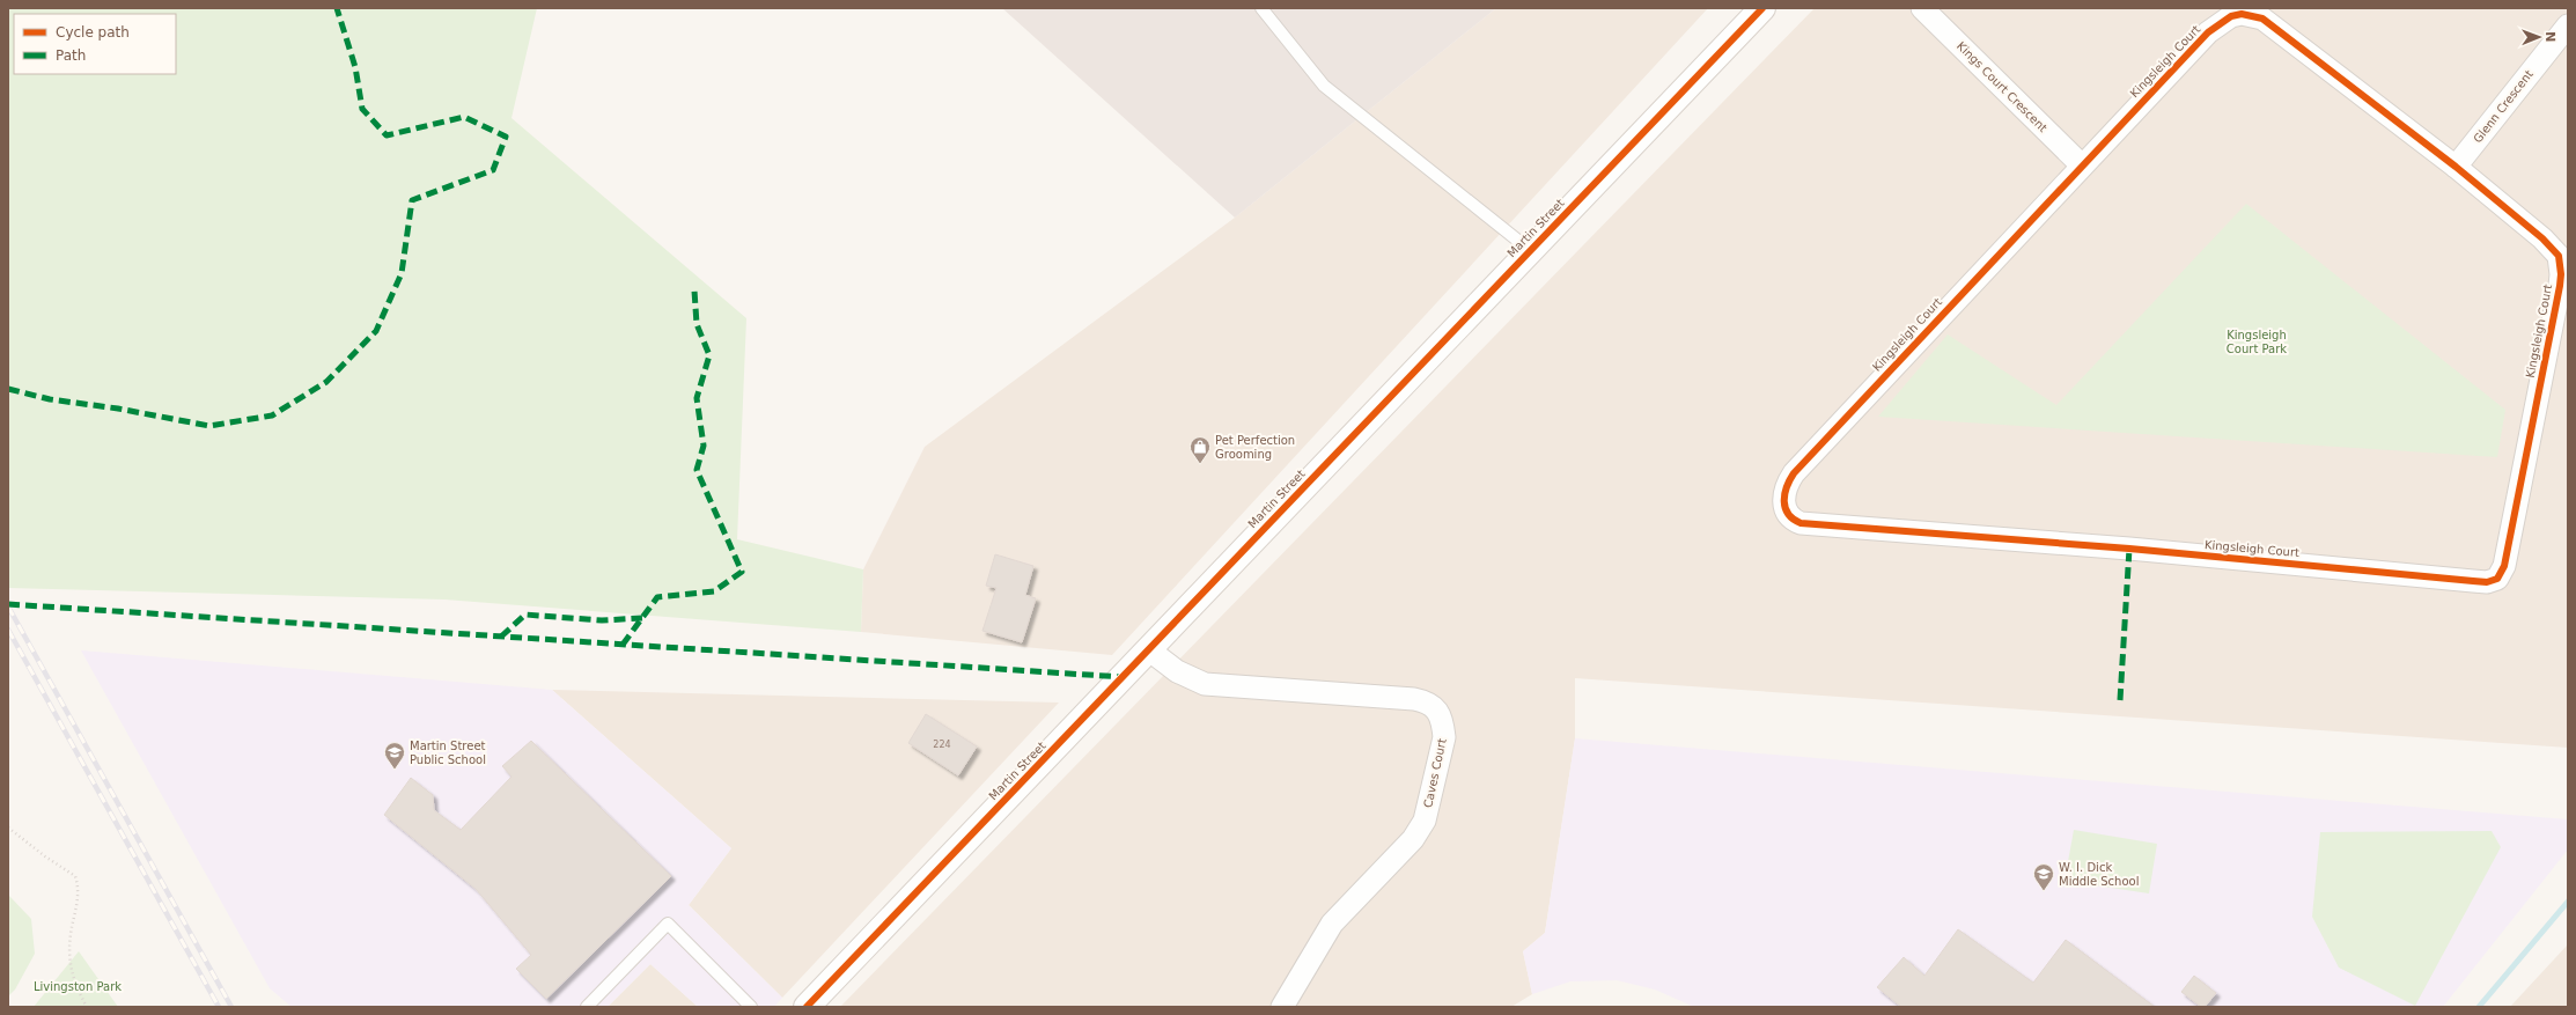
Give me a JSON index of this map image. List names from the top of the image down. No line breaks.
{"streets":{"street":["Kingsleigh Court","Kings Court Crescent","Glenn Crescent","Martin Street","Caves Court"]},"crossings":[["Kingsleigh Court","Kings Court Crescent"],["Kingsleigh Court","Glenn Crescent"],["Martin Street","Caves Court"]],"parks":["Kingsleigh Court Park","Livingston Park"],"places":{"shop":["Pet Perfection Grooming"],"school or university":["Martin Street Public School","W. I. Dick Middle School"]},"house_numbers":["224"],"legend":["Cycle path","Path"],"north":"right"}
